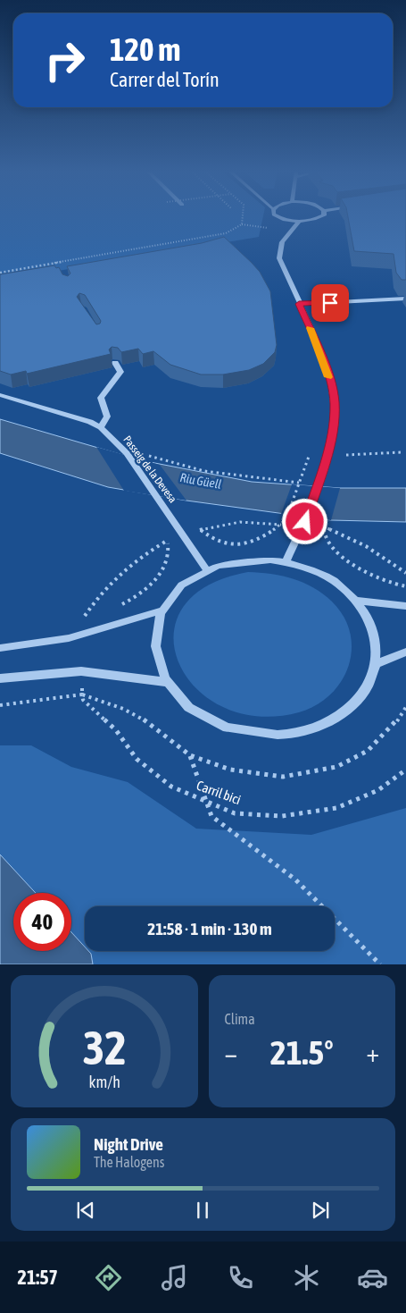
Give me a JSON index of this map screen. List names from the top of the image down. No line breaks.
{"streets":{"street":["Passeig de la Devesa"],"path":["Carril bici"]},"water":["Riu Güell"],"page":{"turn":["120 m","Carrer del Torín"],"limit":"40","trip":"21:58 · 1 min · 130 m","tile":"Clima","heat":["−","21.5°","+"],"song":["Night Drive","The Halogens"],"tabs":"21:57","gauge":["32","km/h"]}}
